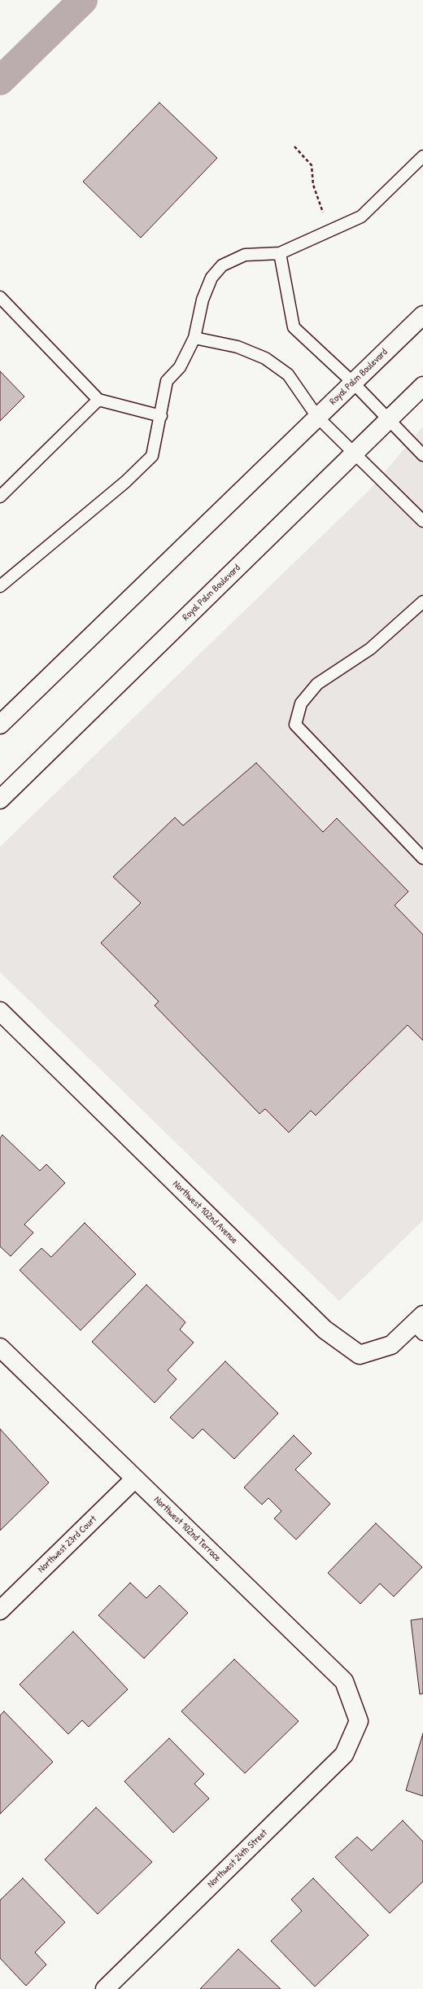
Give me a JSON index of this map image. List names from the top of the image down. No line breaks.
{"streets":{"street":["Royal Palm Boulevard","Northwest 102nd Avenue","Northwest 102nd Terrace","Northwest 23rd Court","Northwest 24th Street"]},"crossings":[["Northwest 102nd Terrace","Northwest 23rd Court"],["Northwest 102nd Terrace","Northwest 24th Street"]]}
